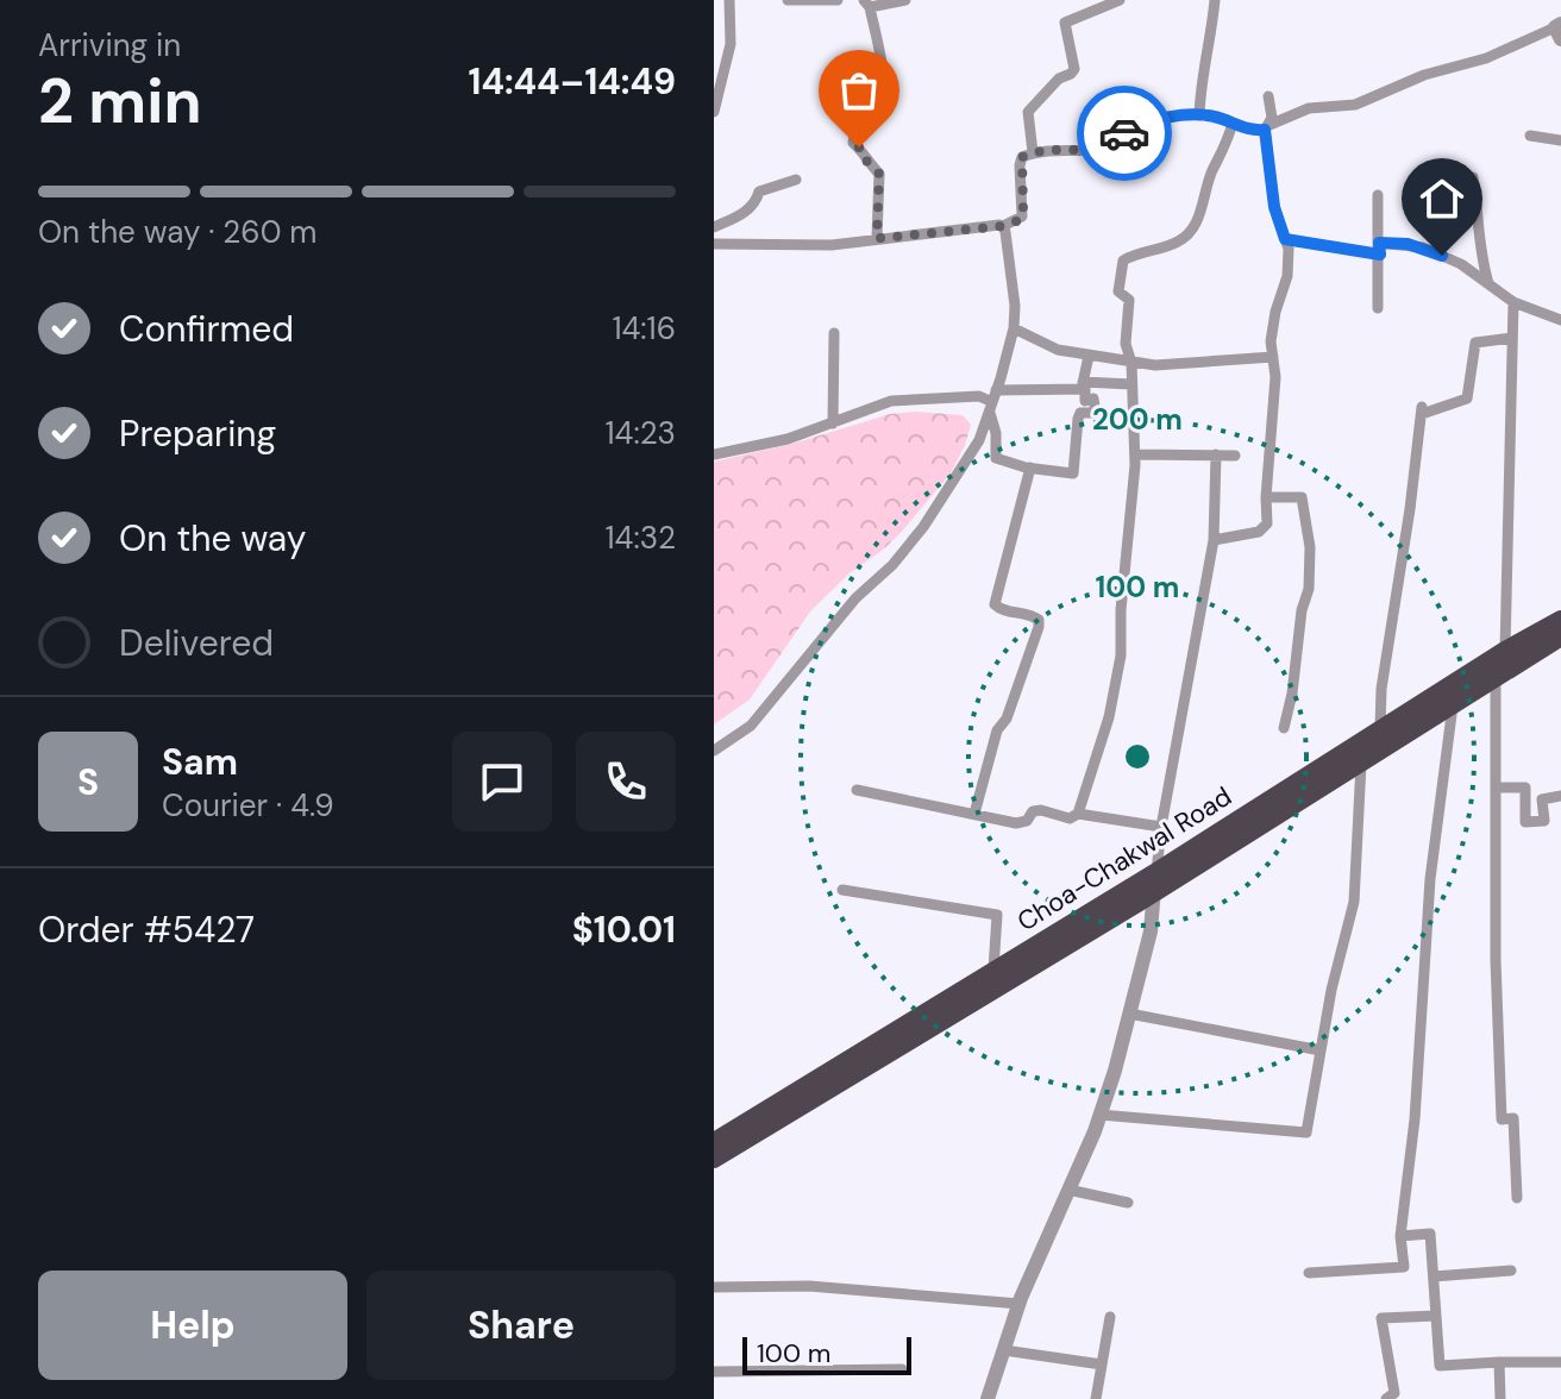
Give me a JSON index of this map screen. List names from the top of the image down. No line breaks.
{"streets":{"highway":["Choa-Chakwal Road"]},"scale_bar":"100 m","page":{"heading":["2 min","Arriving in","14:44–14:49"],"panel":["Sam","Courier · 4.9","Order #5427","$10.01"],"bar":"On the way · 260 m","list":[["Confirmed","14:16"],["Preparing","14:23"],["On the way","14:32"],"Delivered"],"round":"S","buttons":["Help","Share"],"scale":"100 m"},"rings":["200 m","100 m"]}
